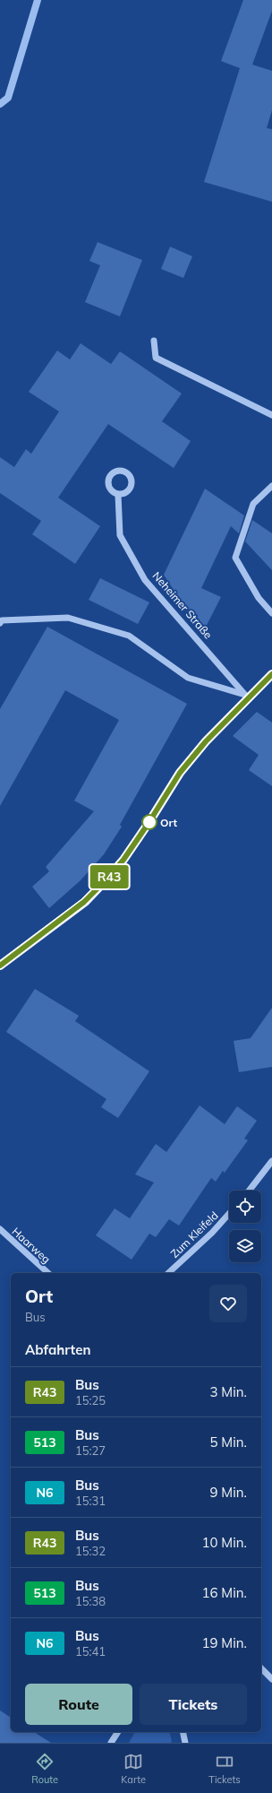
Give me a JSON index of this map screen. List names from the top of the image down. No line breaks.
{"streets":{"street":["Neheimer Straße","Zum Kleifeld","Haarweg"]},"places":["Ort"],"lines":["bus line R43"],"page":{"on_map":"R43","heading":[["Ort","Bus"],"Abfahrten"],"list":[{"mark":"R43","name":"Bus","note":"15:25","value":"3 Min."},{"mark":"513","name":"Bus","note":"15:27","value":"5 Min."},{"mark":"N6","name":"Bus","note":"15:31","value":"9 Min."},{"mark":"R43","name":"Bus","note":"15:32","value":"10 Min."},{"mark":"513","name":"Bus","note":"15:38","value":"16 Min."},{"mark":"N6","name":"Bus","note":"15:41","value":"19 Min."}],"buttons":["Route","Tickets"],"tabs":["Route","Karte","Tickets"]}}
